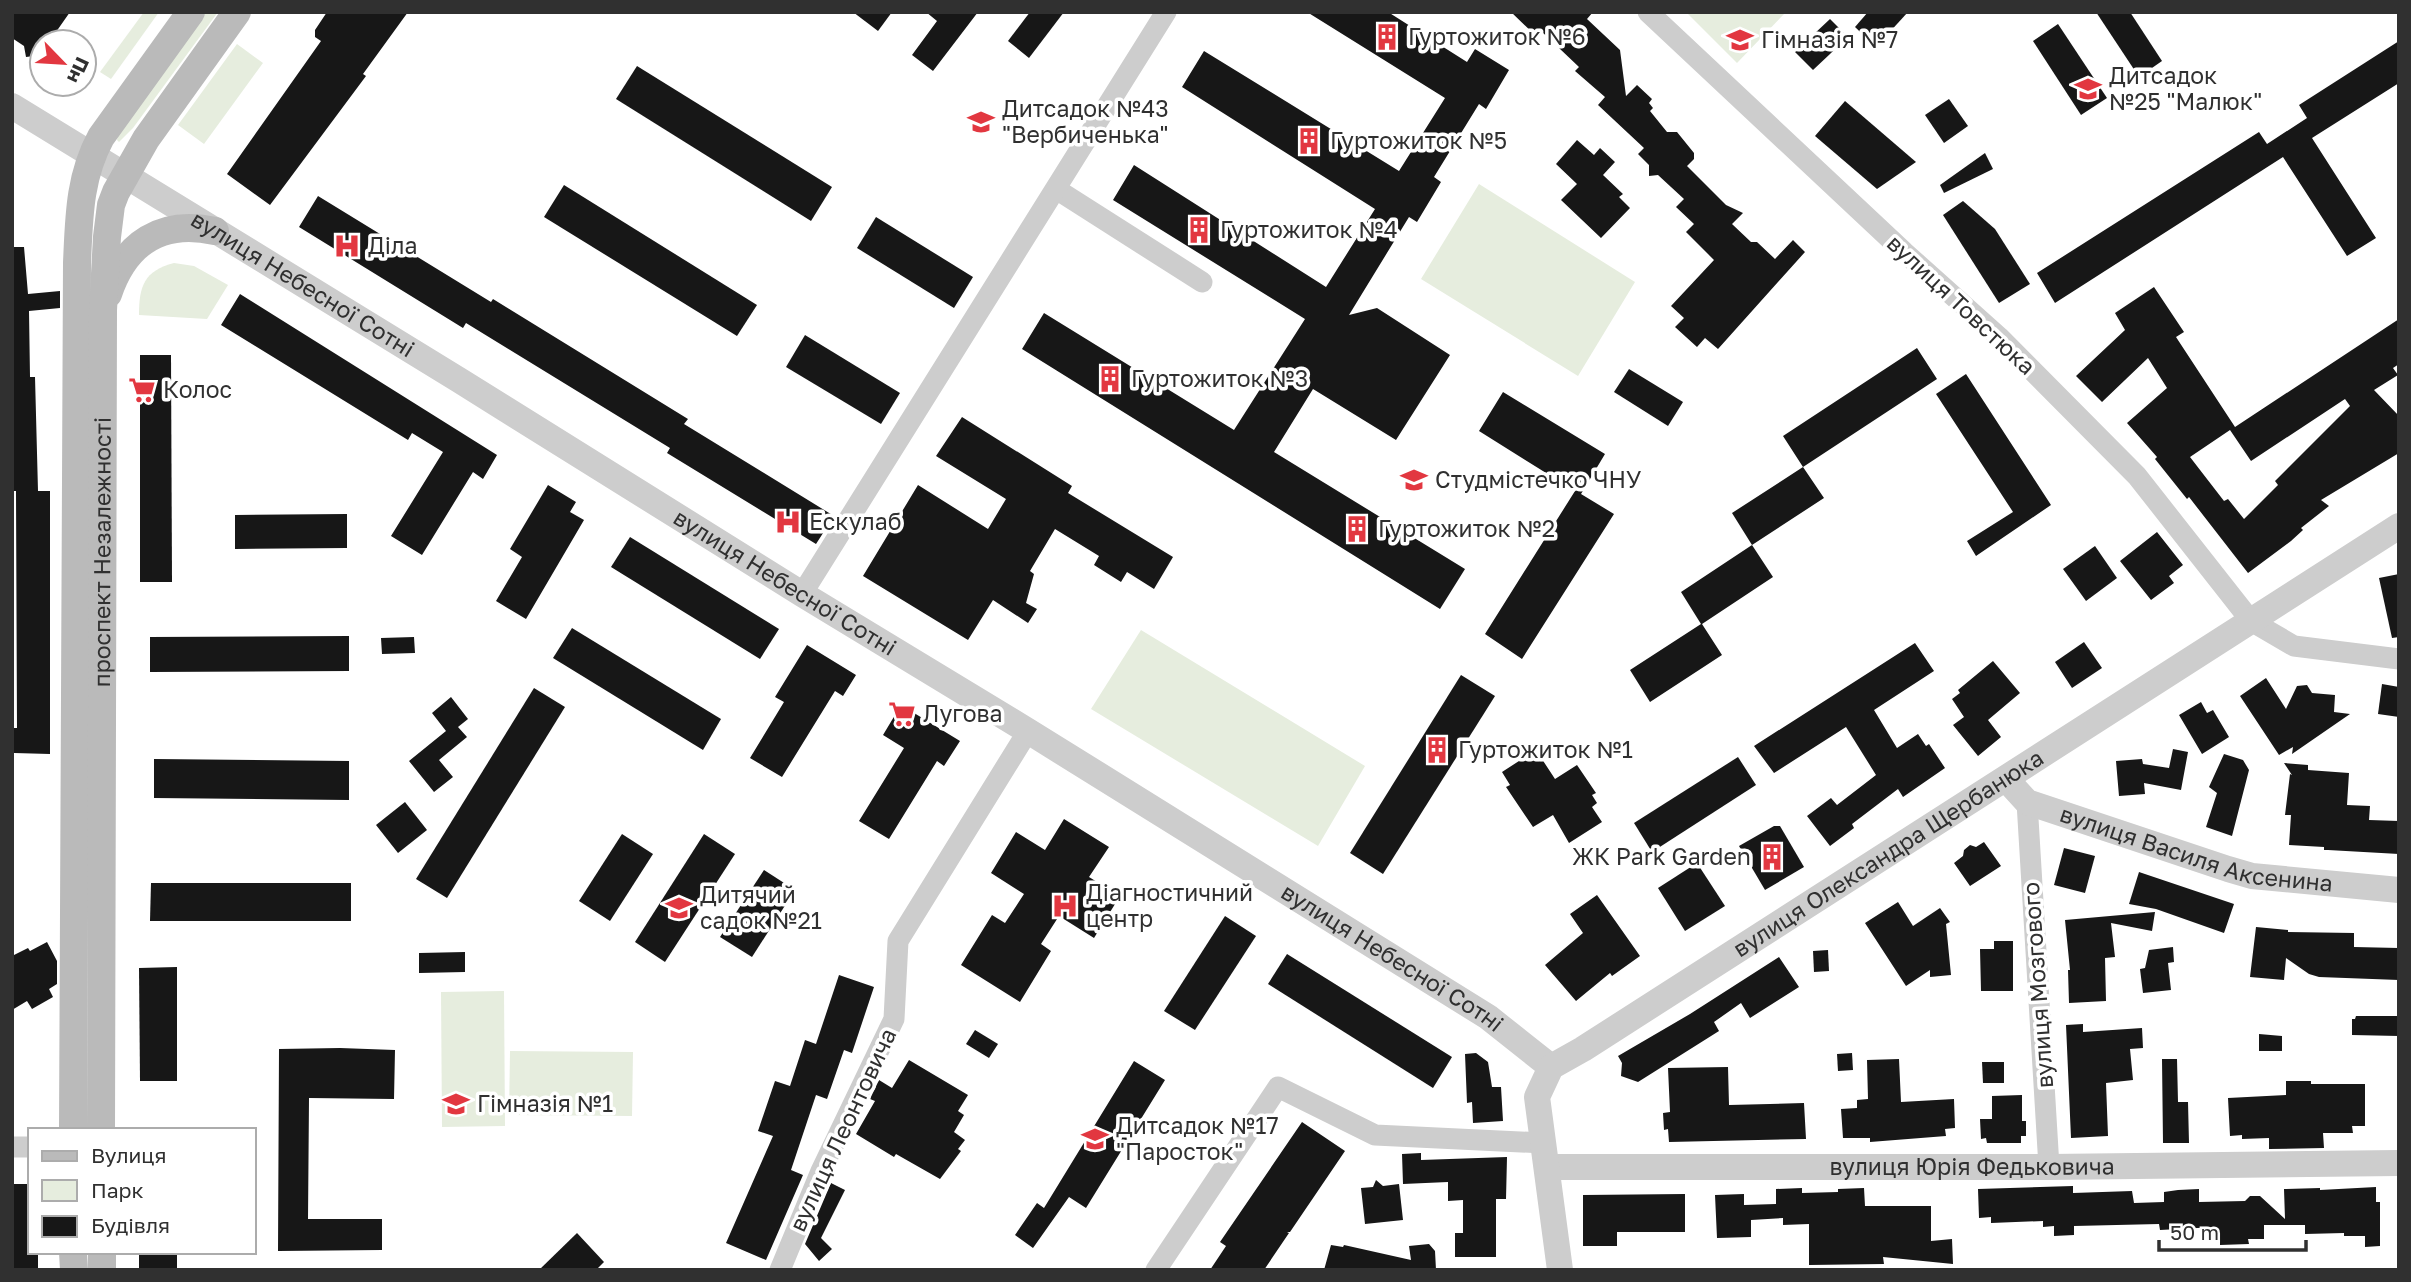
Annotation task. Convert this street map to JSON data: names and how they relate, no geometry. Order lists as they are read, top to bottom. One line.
{"streets":{"main road":["проспект Незалежності"],"street":["вулиця Небесної Сотні","вулиця Товстюка","вулиця Василя Аксенина","вулиця Олександра Щербанюка","вулиця Мозгового","вулиця Леонтовича","вулиця Юрія Федьковича"]},"crossings":[["вулиця Небесної Сотні","проспект Незалежності"],["вулиця Небесної Сотні","вулиця Олександра Щербанюка"],["вулиця Небесної Сотні","вулиця Леонтовича"],["вулиця Товстюка","вулиця Олександра Щербанюка"],["вулиця Василя Аксенина","вулиця Олександра Щербанюка"],["вулиця Василя Аксенина","вулиця Мозгового"],["вулиця Мозгового","вулиця Юрія Федьковича"]],"places":{"building":["Гуртожиток №6","Гуртожиток №5","Гуртожиток №4","Гуртожиток №3","Гуртожиток №2","Гуртожиток №1","ЖК Park Garden"],"school or university":["Гімназія №7","Дитсадок №25 \"Малюк\"","Дитсадок №43 \"Вербиченька\"","Студмістечко ЧНУ","Дитячий садок №21","Гімназія №1","Дитсадок №17 \"Паросток\""],"hospital":["Діла","Ескулаб","Діагностичний центр"],"supermarket":["Колос","Лугова"]},"legend":["Вулиця","Парк","Будівля"],"scale_bar":"50 m","north":"bottom right"}
